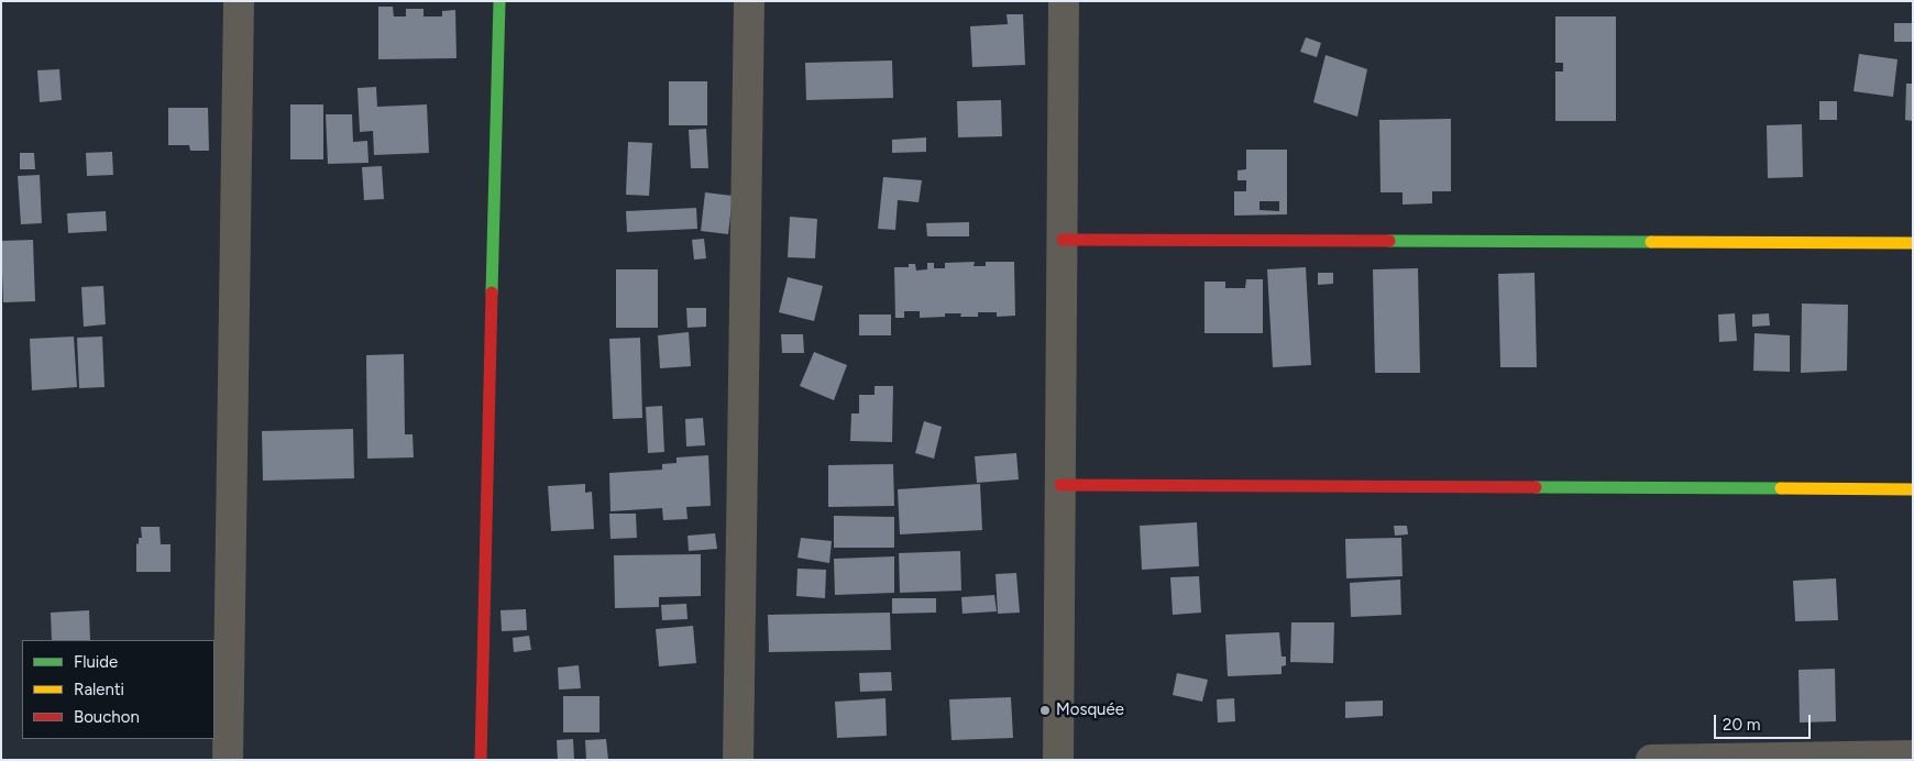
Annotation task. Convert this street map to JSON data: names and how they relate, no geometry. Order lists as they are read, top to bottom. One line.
{"places":["Mosquée"],"legend":["Fluide","Ralenti","Bouchon"],"scale_bar":"20 m"}
